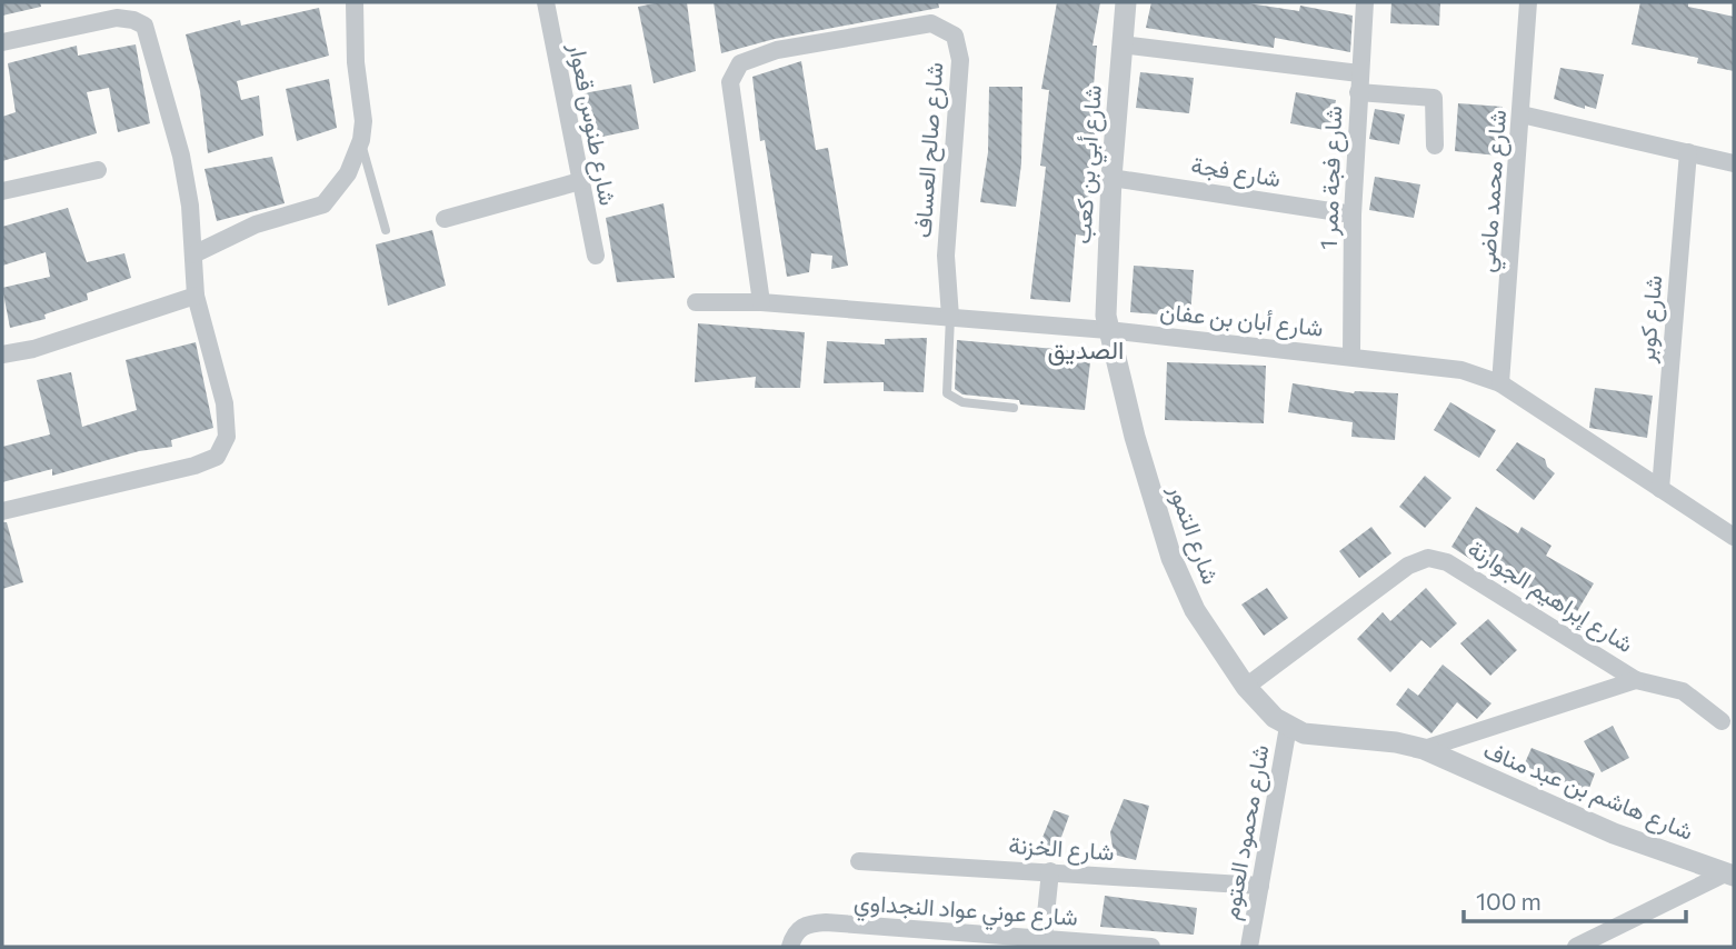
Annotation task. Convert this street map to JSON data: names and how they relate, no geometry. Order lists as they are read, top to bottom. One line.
{"streets":{"street":["شارع طنوس قعوار","شارع صالح العساف","شارع أبي بن كعب","شارع فجة","شارع فجة ممر 1","شارع محمد ماضي","شارع كوبر","شارع أبان بن عفان","شارع التمور","شارع إبراهيم الجوارنة","شارع هاشم بن عبد مناف","شارع محمود العتوم","شارع الخزنة","شارع عوني عواد النجداوي"]},"crossings":[["شارع صالح العساف","شارع أبان بن عفان"],["شارع أبي بن كعب","شارع فجة"],["شارع أبي بن كعب","شارع أبان بن عفان"],["شارع أبي بن كعب","شارع التمور"],["شارع فجة","شارع فجة ممر 1"],["شارع فجة ممر 1","شارع أبان بن عفان"],["شارع محمد ماضي","شارع أبان بن عفان"],["شارع كوبر","شارع أبان بن عفان"],["شارع أبان بن عفان","شارع التمور"],["شارع التمور","شارع إبراهيم الجوارنة"],["شارع التمور","شارع محمود العتوم"],["شارع إبراهيم الجوارنة","شارع هاشم بن عبد مناف"],["شارع إبراهيم الجوارنة","شارع محمود العتوم"],["شارع محمود العتوم","شارع الخزنة"]],"districts":["الصديق"],"scale_bar":"100 m"}
